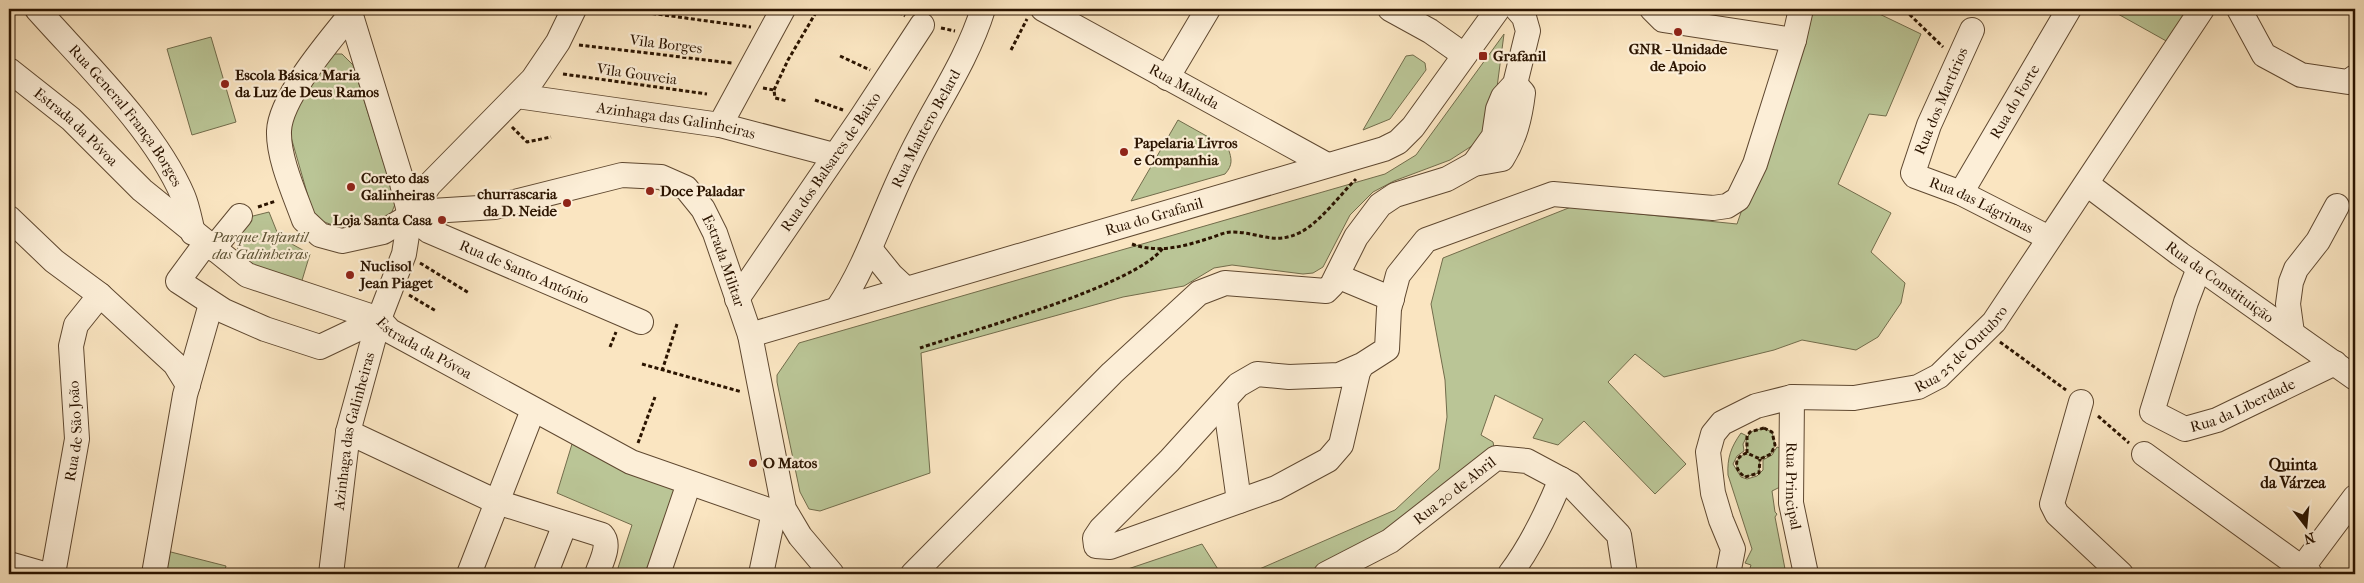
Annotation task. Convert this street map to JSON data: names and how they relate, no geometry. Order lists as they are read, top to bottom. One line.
{"streets":{"street":["Rua Maluda","Rua dos Martírios","Rua do Forte","Rua General França Borges","Azinhaga das Galinheiras","Estrada da Póvoa","Rua Mantero Belard","Rua dos Balsares de Baixo","Rua das Lágrimas","Rua do Grafanil","Estrada Militar","Rua de Santo António","Rua da Constituição","Rua 25 de Outubro","Rua da Liberdade","Rua de São João","Rua Principal","Rua 20 de Abril"],"path":["Vila Borges","Vila Gouveia"]},"crossings":[["Rua Maluda","Rua do Grafanil"],["Rua dos Martírios","Rua das Lágrimas"],["Rua do Forte","Rua das Lágrimas"],["Rua General França Borges","Estrada da Póvoa"],["Azinhaga das Galinheiras","Estrada da Póvoa"],["Azinhaga das Galinheiras","Rua dos Balsares de Baixo"],["Azinhaga das Galinheiras","Estrada Militar"],["Azinhaga das Galinheiras","Rua de Santo António"],["Estrada da Póvoa","Estrada Militar"],["Rua Mantero Belard","Rua do Grafanil"],["Rua dos Balsares de Baixo","Estrada Militar"],["Rua das Lágrimas","Rua 25 de Outubro"],["Rua do Grafanil","Estrada Militar"],["Estrada Militar","Rua de Santo António"],["Rua da Constituição","Rua 25 de Outubro"],["Rua da Constituição","Rua da Liberdade"],["Rua 25 de Outubro","Rua Principal"]],"districts":["Quinta da Várzea"],"parks":["Parque Infantil das Galinheiras"],"places":{"other":["GNR - Unidade de Apoio","Escola Básica Maria da Luz de Deus Ramos","Papelaria Livros e Companhia","Coreto das Galinheiras","Doce Paladar","churrascaria da D. Neide","Loja Santa Casa","Nuclisol Jean Piaget","O Matos"],"transit":["Grafanil"]},"north":"bottom"}
